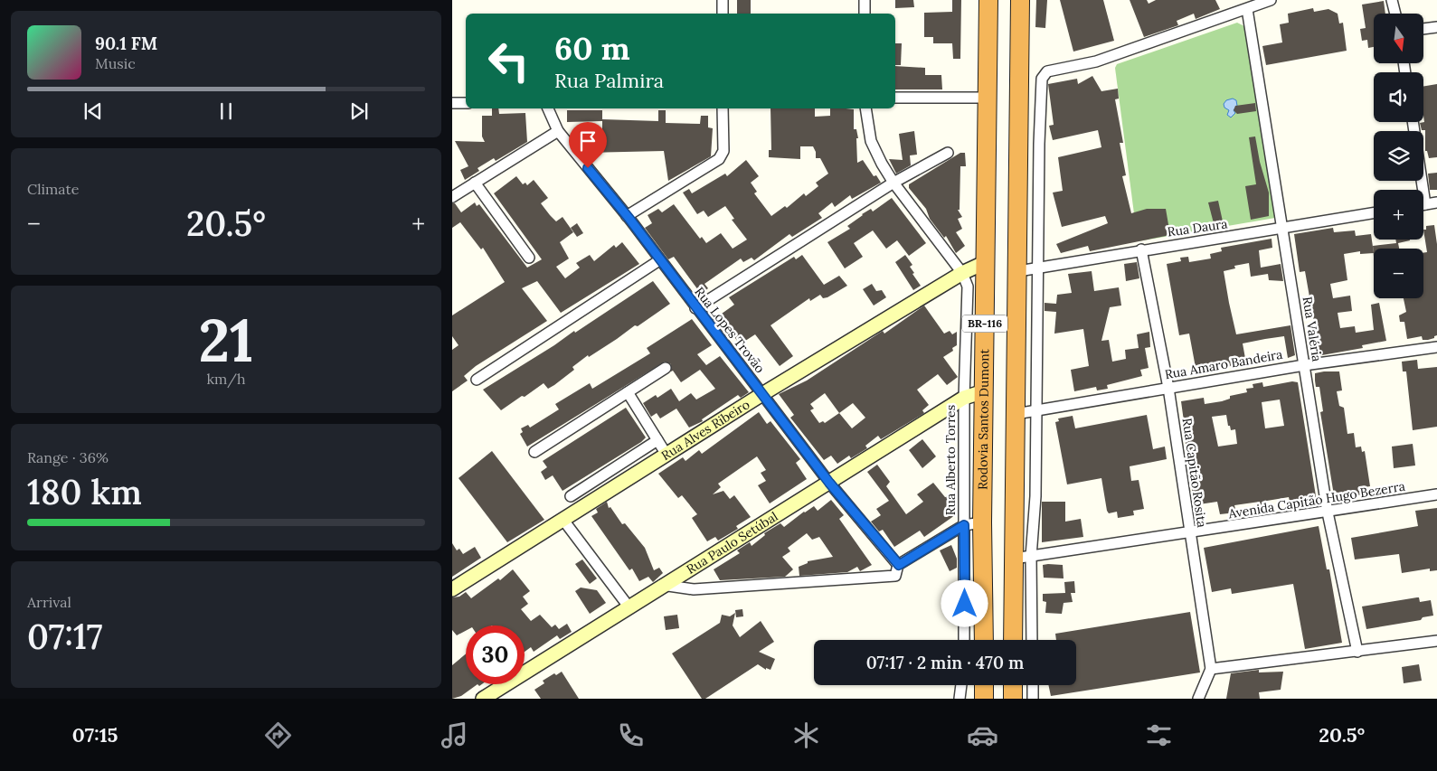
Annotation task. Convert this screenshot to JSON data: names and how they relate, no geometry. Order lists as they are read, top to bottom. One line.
{"streets":{"highway":["BR-116","Rodovia Santos Dumont"],"street":["Rua Daura","Rua Valéria","Rua Lopes Trovão","Rua Amaro Bandeira","Rua Alves Ribeiro","Rua Alberto Torres","Rua Capitão Rosita","Avenida Capitão Hugo Bezerra","Rua Paulo Setúbal"]},"crossings":[["Rua Daura","BR-116"],["Rua Daura","Rua Valéria"],["Rua Daura","Rua Capitão Rosita"],["BR-116","Rua Amaro Bandeira"],["BR-116","Avenida Capitão Hugo Bezerra"],["Rua Valéria","Rua Amaro Bandeira"],["Rua Valéria","Avenida Capitão Hugo Bezerra"],["Rua Lopes Trovão","Rua Alves Ribeiro"],["Rua Lopes Trovão","Rua Paulo Setúbal"],["Rua Amaro Bandeira","Rua Capitão Rosita"],["Rodovia Santos Dumont","Rua Alves Ribeiro"],["Rodovia Santos Dumont","Rua Paulo Setúbal"],["Rua Alves Ribeiro","Rua Alberto Torres"],["Rua Alberto Torres","Rua Paulo Setúbal"],["Rua Capitão Rosita","Avenida Capitão Hugo Bezerra"]],"north":"bottom","page":{"map_buttons":["+","−"],"turn":["60 m","Rua Palmira"],"song":["90.1 FM","Music"],"tile":["Climate",["21","km/h"],["Range · 36%","180 km"],["Arrival","07:17"]],"heat":["−","20.5°","+"],"limit":"30","trip":"07:17 · 2 min · 470 m","tabs":["07:15","20.5°"]}}
